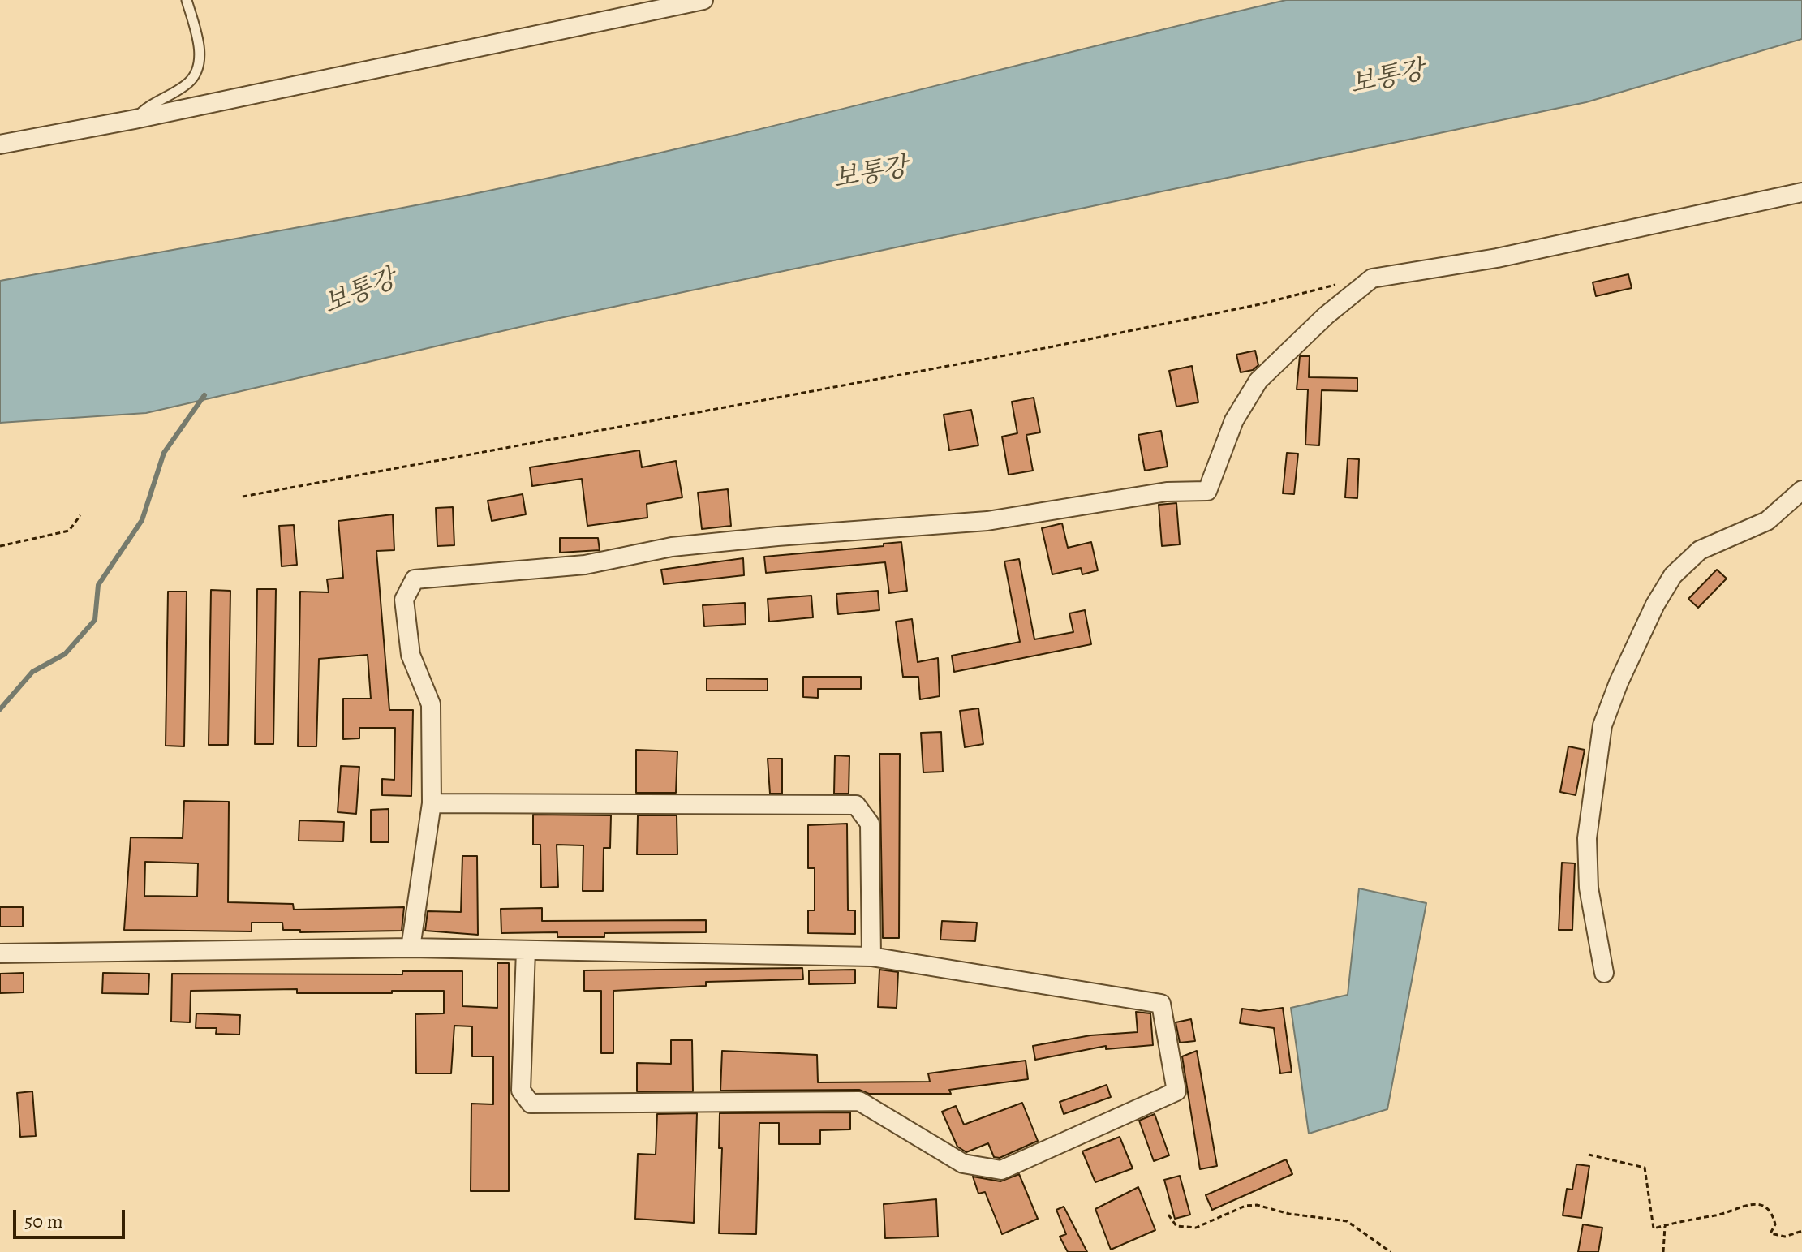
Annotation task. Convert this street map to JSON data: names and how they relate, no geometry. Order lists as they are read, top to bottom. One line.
{"water":["보통강"],"scale_bar":"50 m"}
